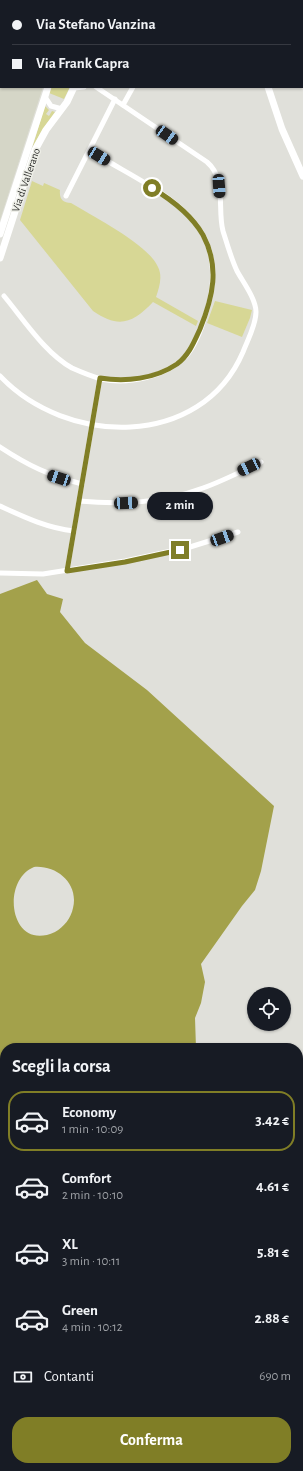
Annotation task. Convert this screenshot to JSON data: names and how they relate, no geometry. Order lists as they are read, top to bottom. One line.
{"streets":{"street":["Via di Vallerano"]},"page":{"banner":["Via Stefano Vanzina","Via Frank Capra"],"bubble":"2 min","heading":"Scegli la corsa","list":[{"name":"Economy","note":"1 min · 10:09","value":"3.42 €"},{"name":"Comfort","note":"2 min · 10:10","value":"4.61 €"},{"name":"XL","note":"3 min · 10:11","value":"5.81 €"},{"name":"Green","note":"4 min · 10:12","value":"2.88 €"}],"pay":["Contanti","690 m"],"buttons":"Conferma"}}
